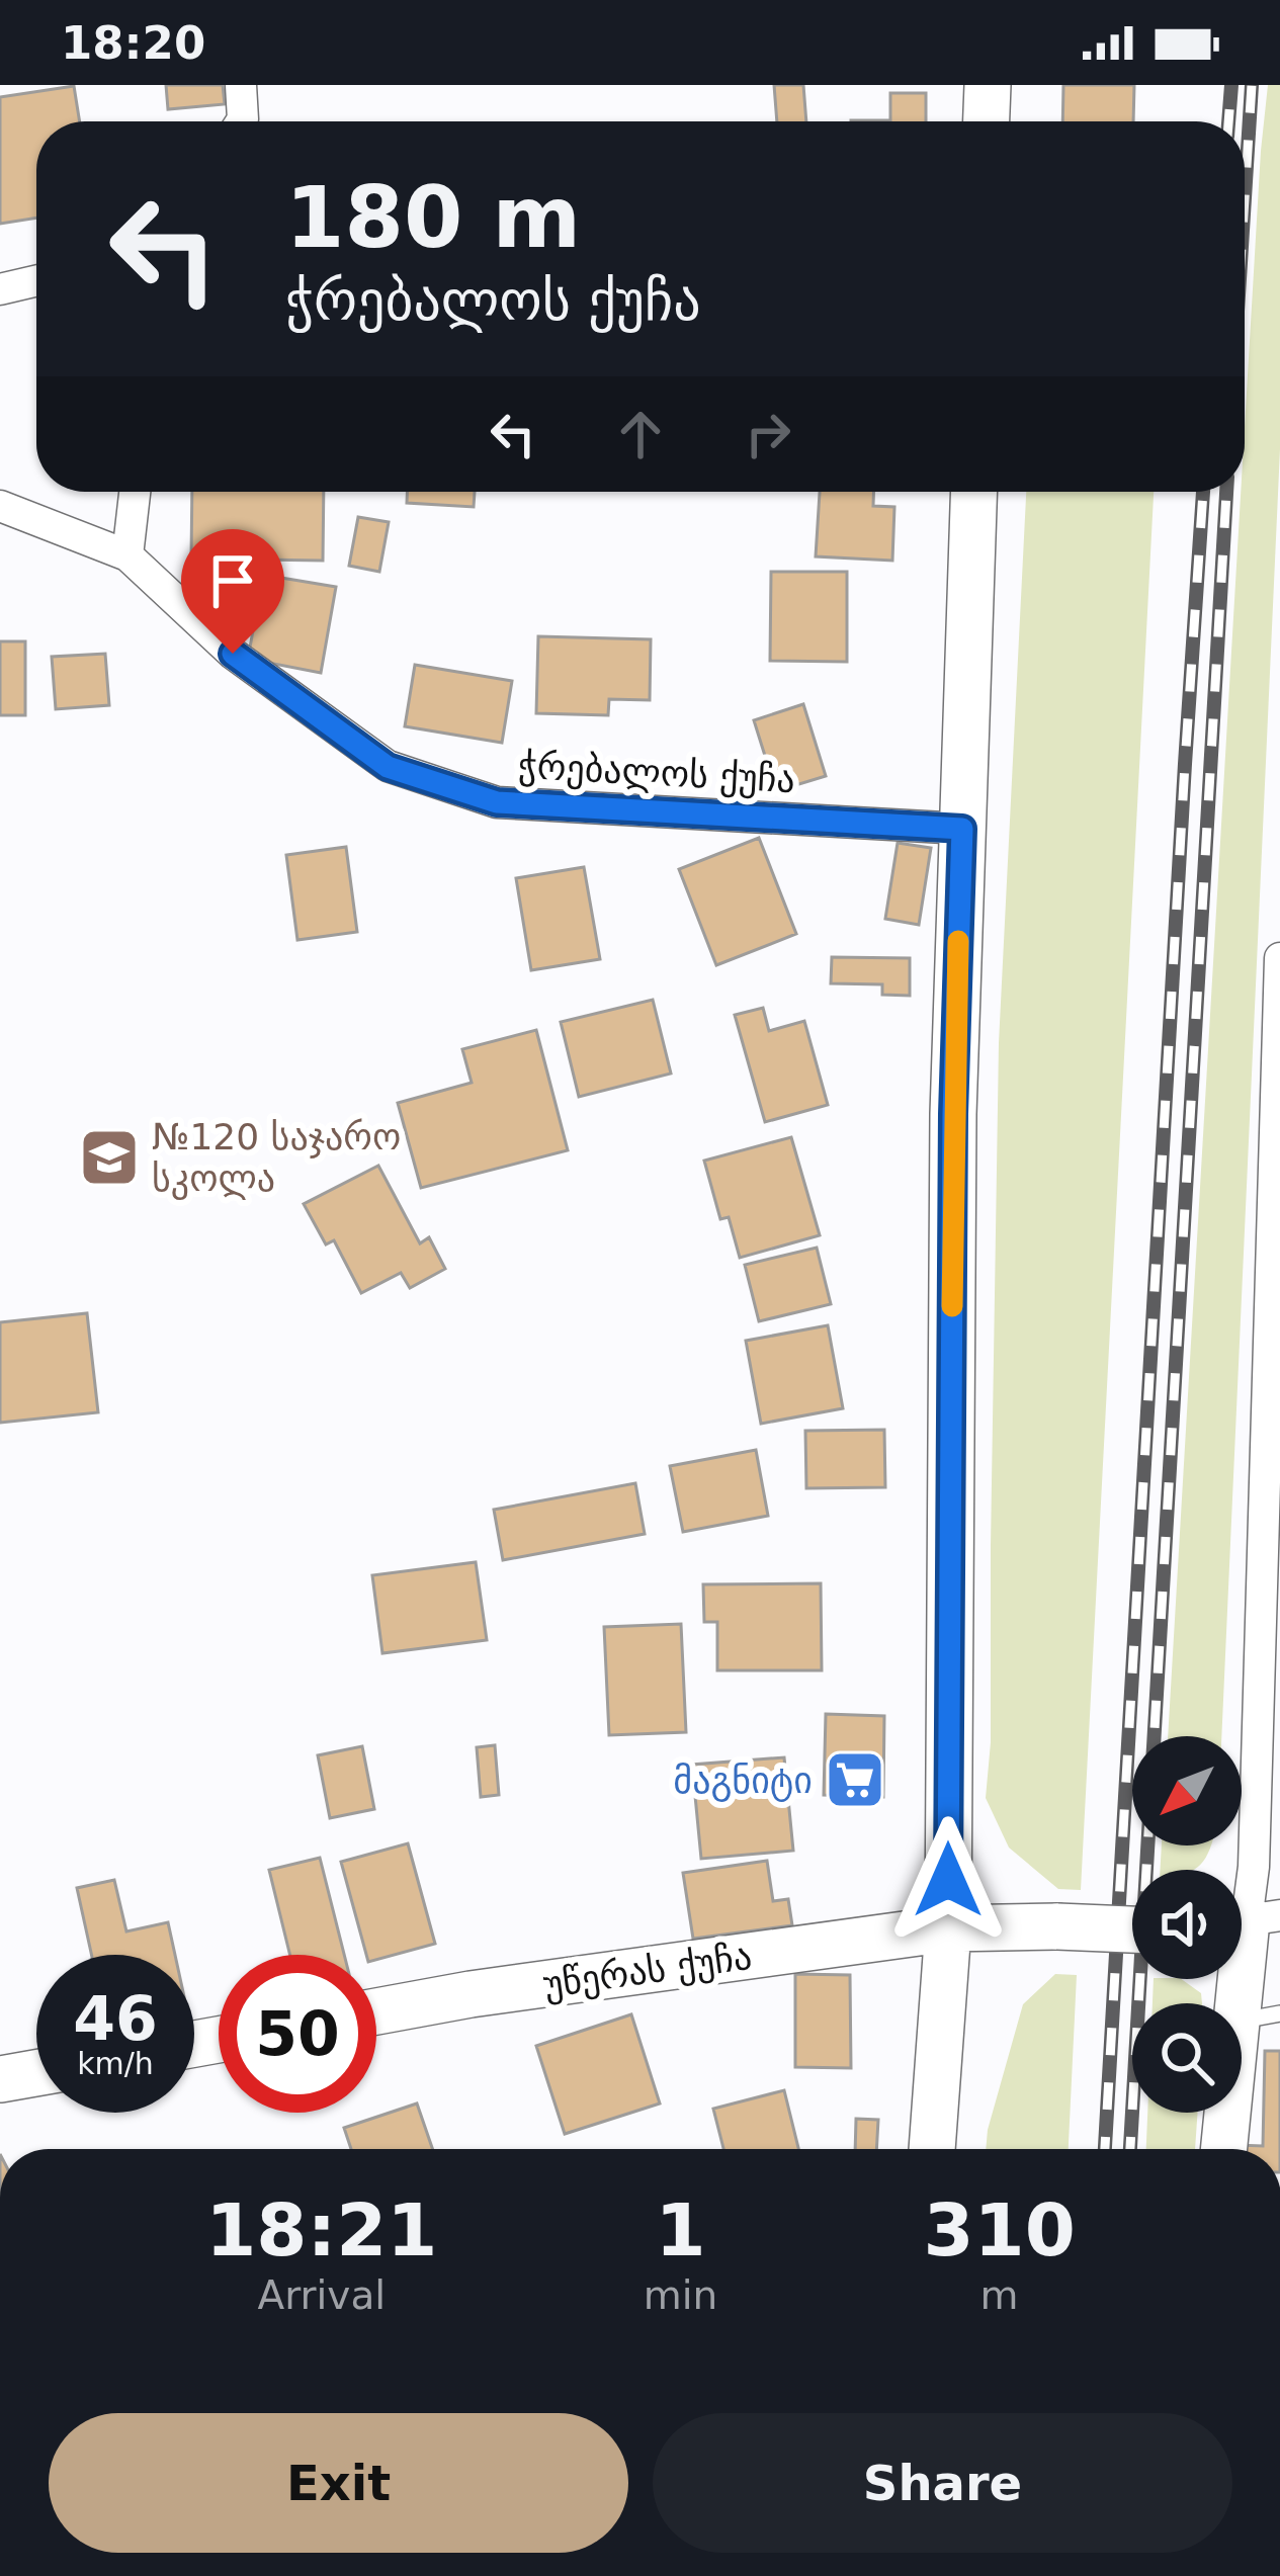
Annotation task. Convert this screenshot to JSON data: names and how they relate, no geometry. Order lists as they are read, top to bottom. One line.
{"streets":{"main road":["უწერას ქუჩა"],"street":["ჭრებალოს ქუჩა"]},"places":{"school or university":["№120 საჯარო სკოლა"],"supermarket":["მაგნიტი"]},"north":"bottom left","page":{"status":"18:20","turn":["180 m","ჭრებალოს ქუჩა"],"speed":"46 km/h","limit":"50","eta":["18:21","Arrival","1","min","310","m"],"buttons":["Exit","Share"]}}
